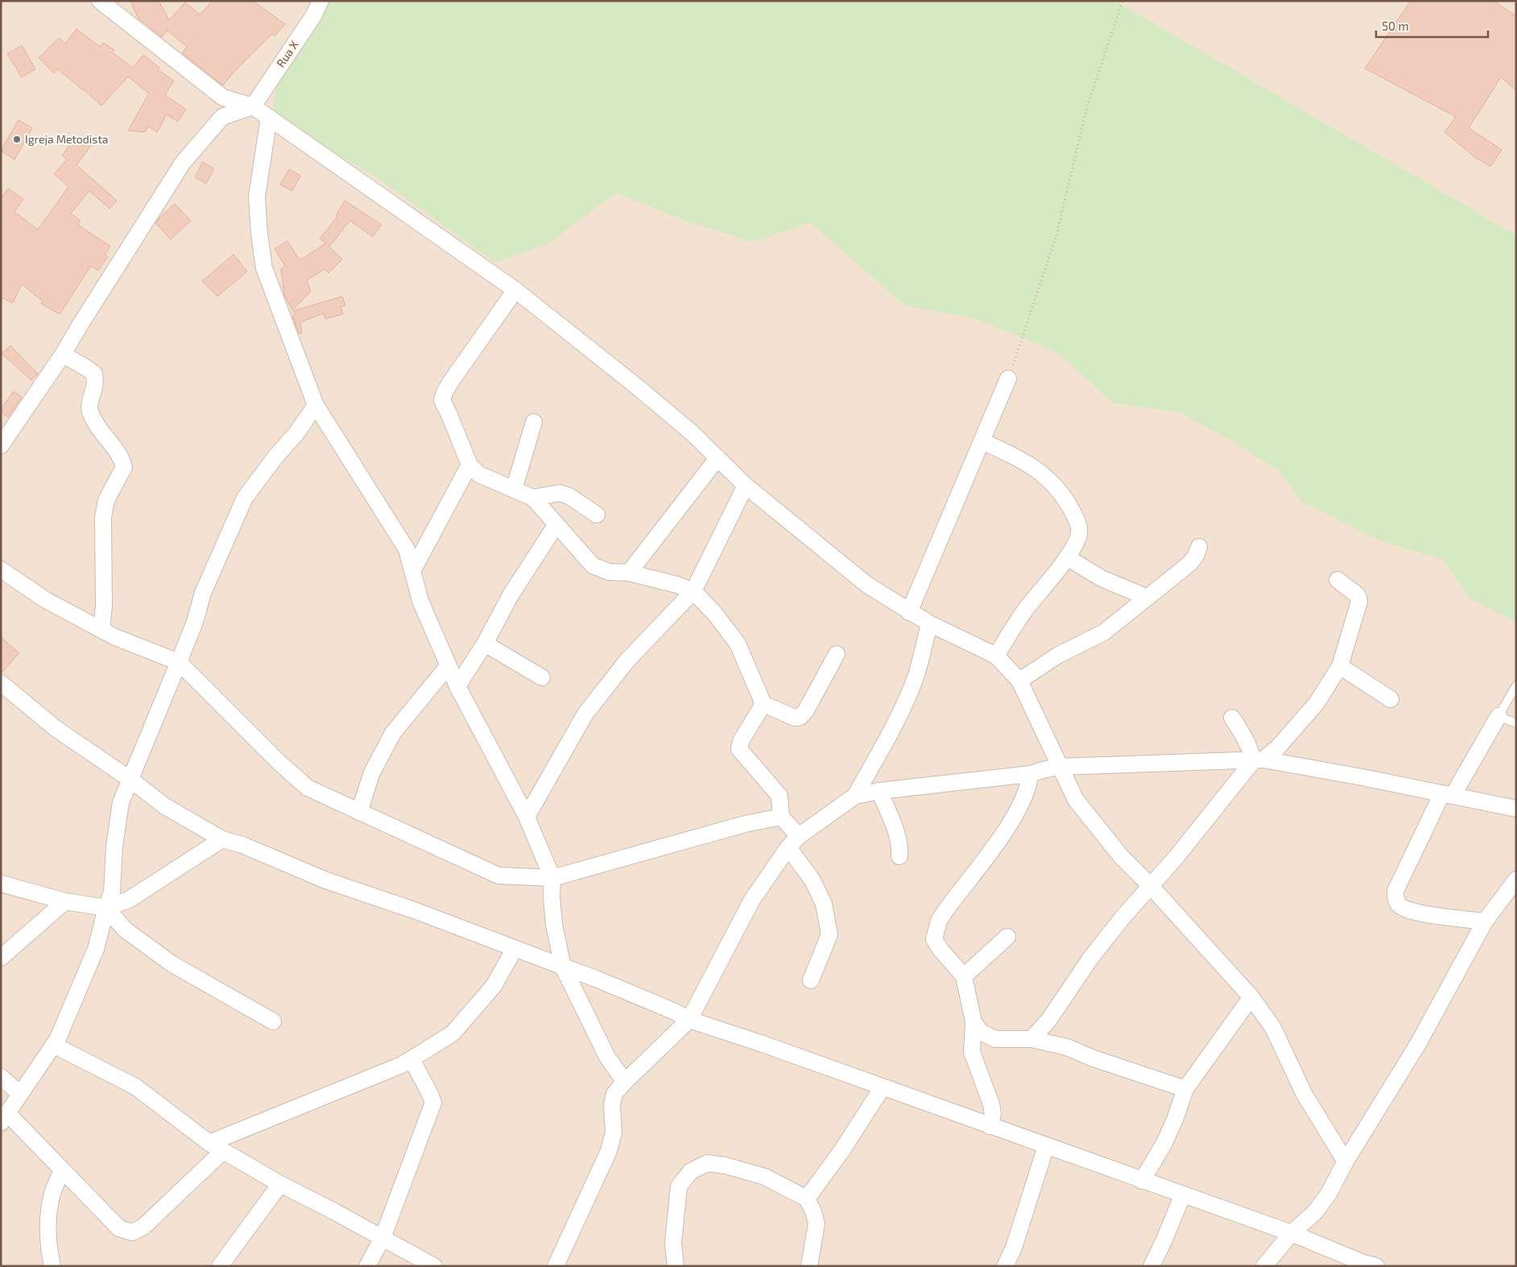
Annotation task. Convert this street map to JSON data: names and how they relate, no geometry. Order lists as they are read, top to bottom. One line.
{"streets":{"street":["Rua X"]},"places":["Igreja Metodista"],"scale_bar":"50 m"}
